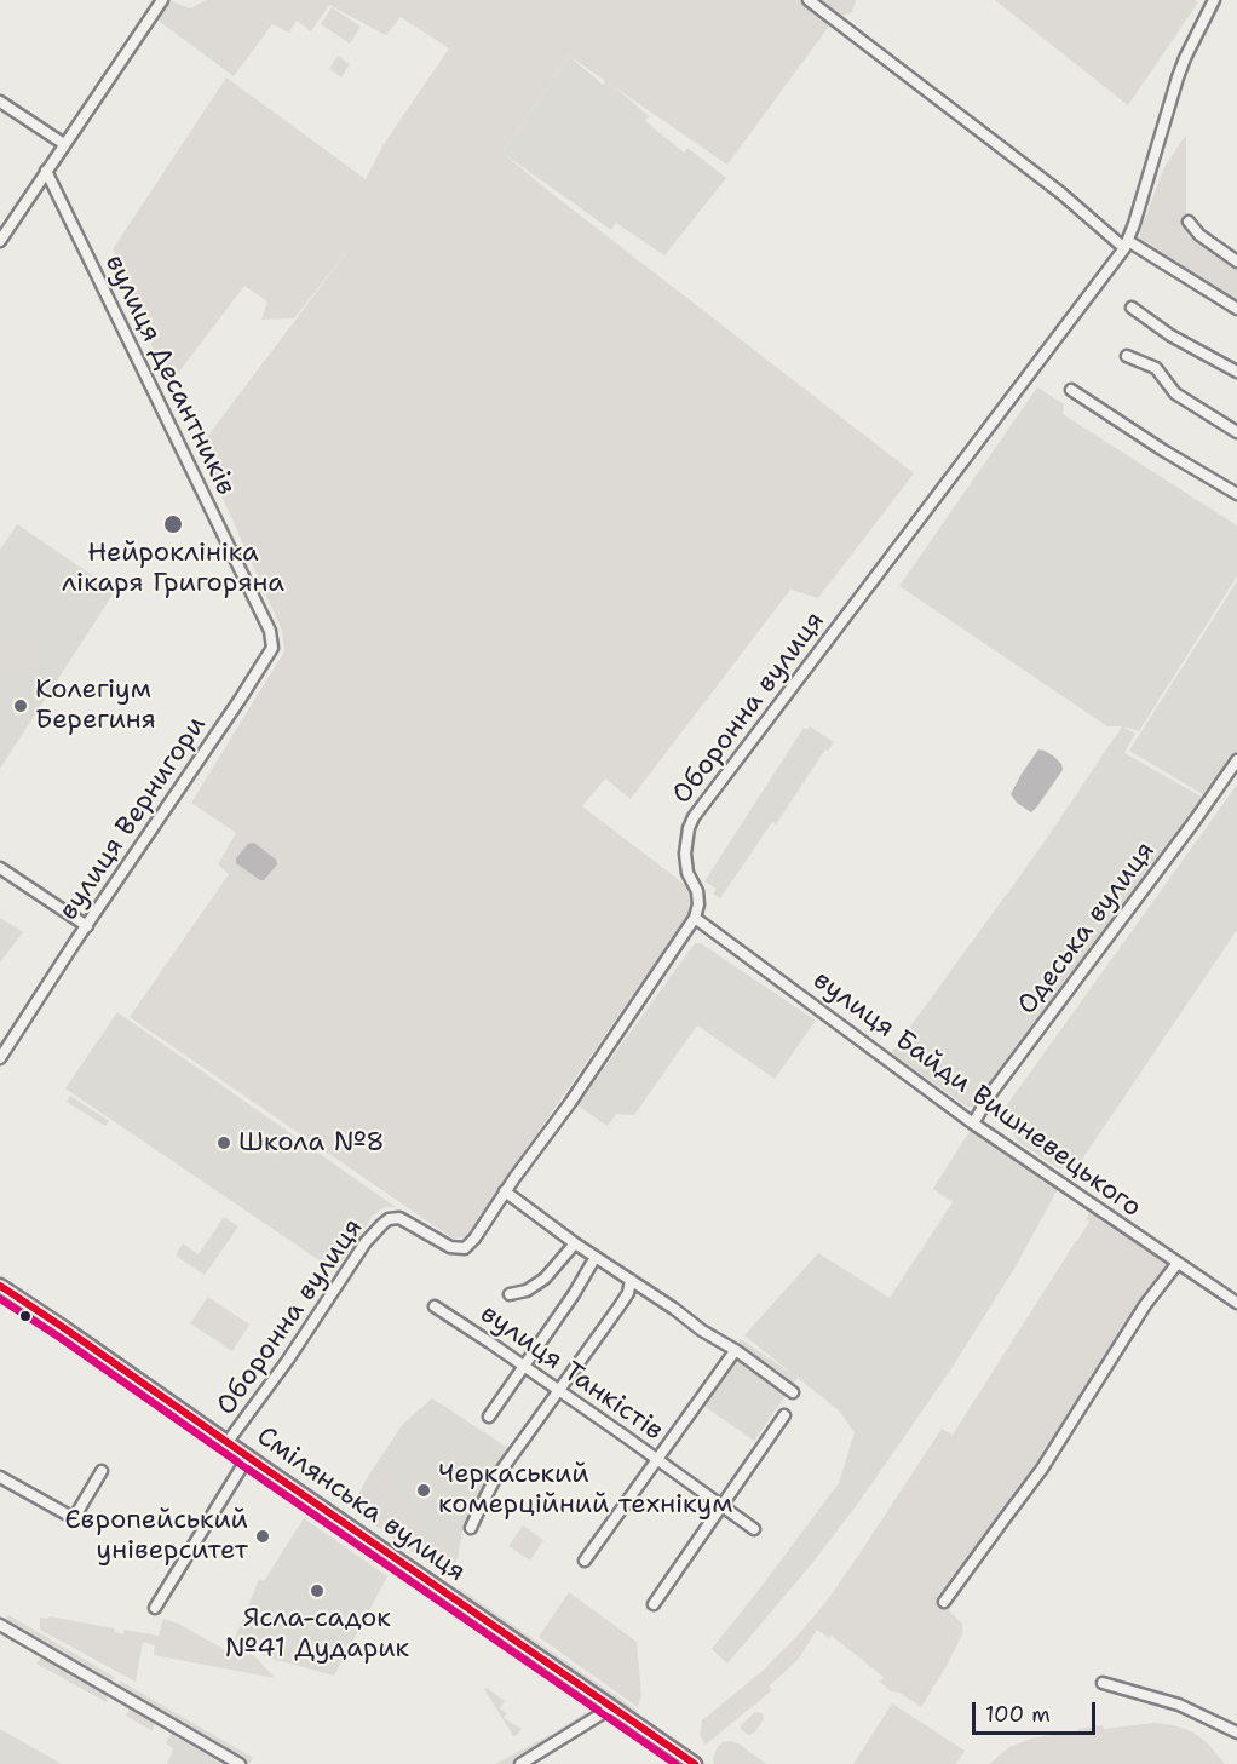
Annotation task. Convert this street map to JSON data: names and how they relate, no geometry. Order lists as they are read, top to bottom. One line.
{"streets":{"main road":["Смілянська вулиця"],"street":["вулиця Десантників","Оборонна вулиця","вулиця Вернигори","Одеська вулиця","вулиця Байди Вишневецького","вулиця Танкістів"]},"crossings":[["вулиця Десантників","вулиця Вернигори"],["Оборонна вулиця","вулиця Байди Вишневецького"],["Оборонна вулиця","Смілянська вулиця"],["Одеська вулиця","вулиця Байди Вишневецького"]],"places":["Нейроклініка лікаря Григоряна","Колегіум Берегиня","Школа №8","Черкаський комерційний технікум","Європейський університет","Ясла-садок №41 Дударик"],"scale_bar":"100 m"}
